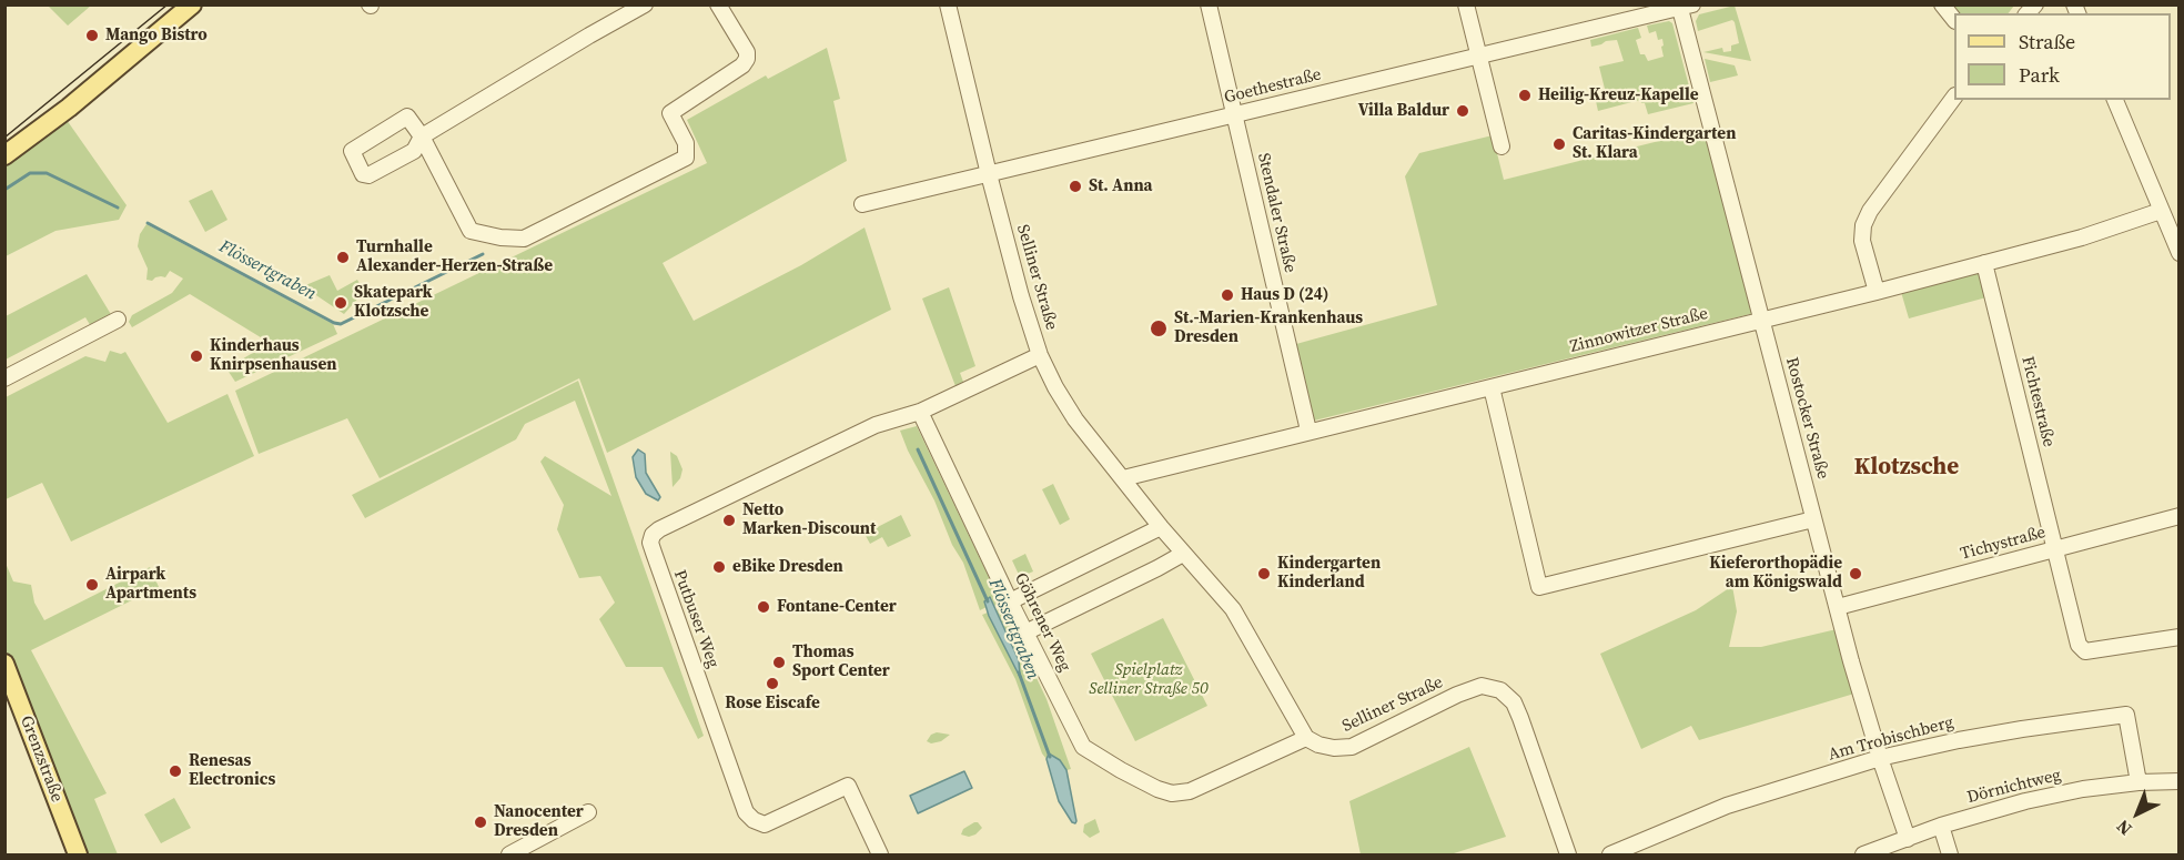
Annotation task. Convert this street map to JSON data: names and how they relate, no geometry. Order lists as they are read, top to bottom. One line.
{"streets":{"main road":["Grenzstraße"],"street":["Goethestraße","Stendaler Straße","Selliner Straße","Zinnowitzer Straße","Fichtestraße","Rostocker Straße","Tichystraße","Putbuser Weg","Göhrener Weg","Am Trobischberg","Dörnichtweg"]},"crossings":[["Goethestraße","Stendaler Straße"],["Goethestraße","Selliner Straße"],["Goethestraße","Rostocker Straße"],["Stendaler Straße","Zinnowitzer Straße"],["Selliner Straße","Zinnowitzer Straße"],["Selliner Straße","Göhrener Weg"],["Zinnowitzer Straße","Fichtestraße"],["Zinnowitzer Straße","Rostocker Straße"],["Fichtestraße","Tichystraße"],["Rostocker Straße","Tichystraße"],["Rostocker Straße","Am Trobischberg"],["Rostocker Straße","Dörnichtweg"],["Putbuser Weg","Göhrener Weg"],["Am Trobischberg","Dörnichtweg"]],"districts":["Klotzsche"],"water":["Flössertgraben"],"parks":["Spielplatz Selliner Straße 50"],"places":["Mango Bistro","Heilig-Kreuz-Kapelle","Villa Baldur","Caritas-Kindergarten St. Klara","St. Anna","Turnhalle Alexander-Herzen-Straße","Haus D (24)","Skatepark Klotzsche","St.-Marien-Krankenhaus Dresden","Kinderhaus Knirpsenhausen","Netto Marken-Discount","eBike Dresden","Kindergarten Kinderland","Kieferorthopädie am Königswald","Airpark Apartments","Fontane-Center","Thomas Sport Center","Rose Eiscafe","Renesas Electronics","Nanocenter Dresden"],"legend":["Straße","Park"],"north":"bottom left"}
